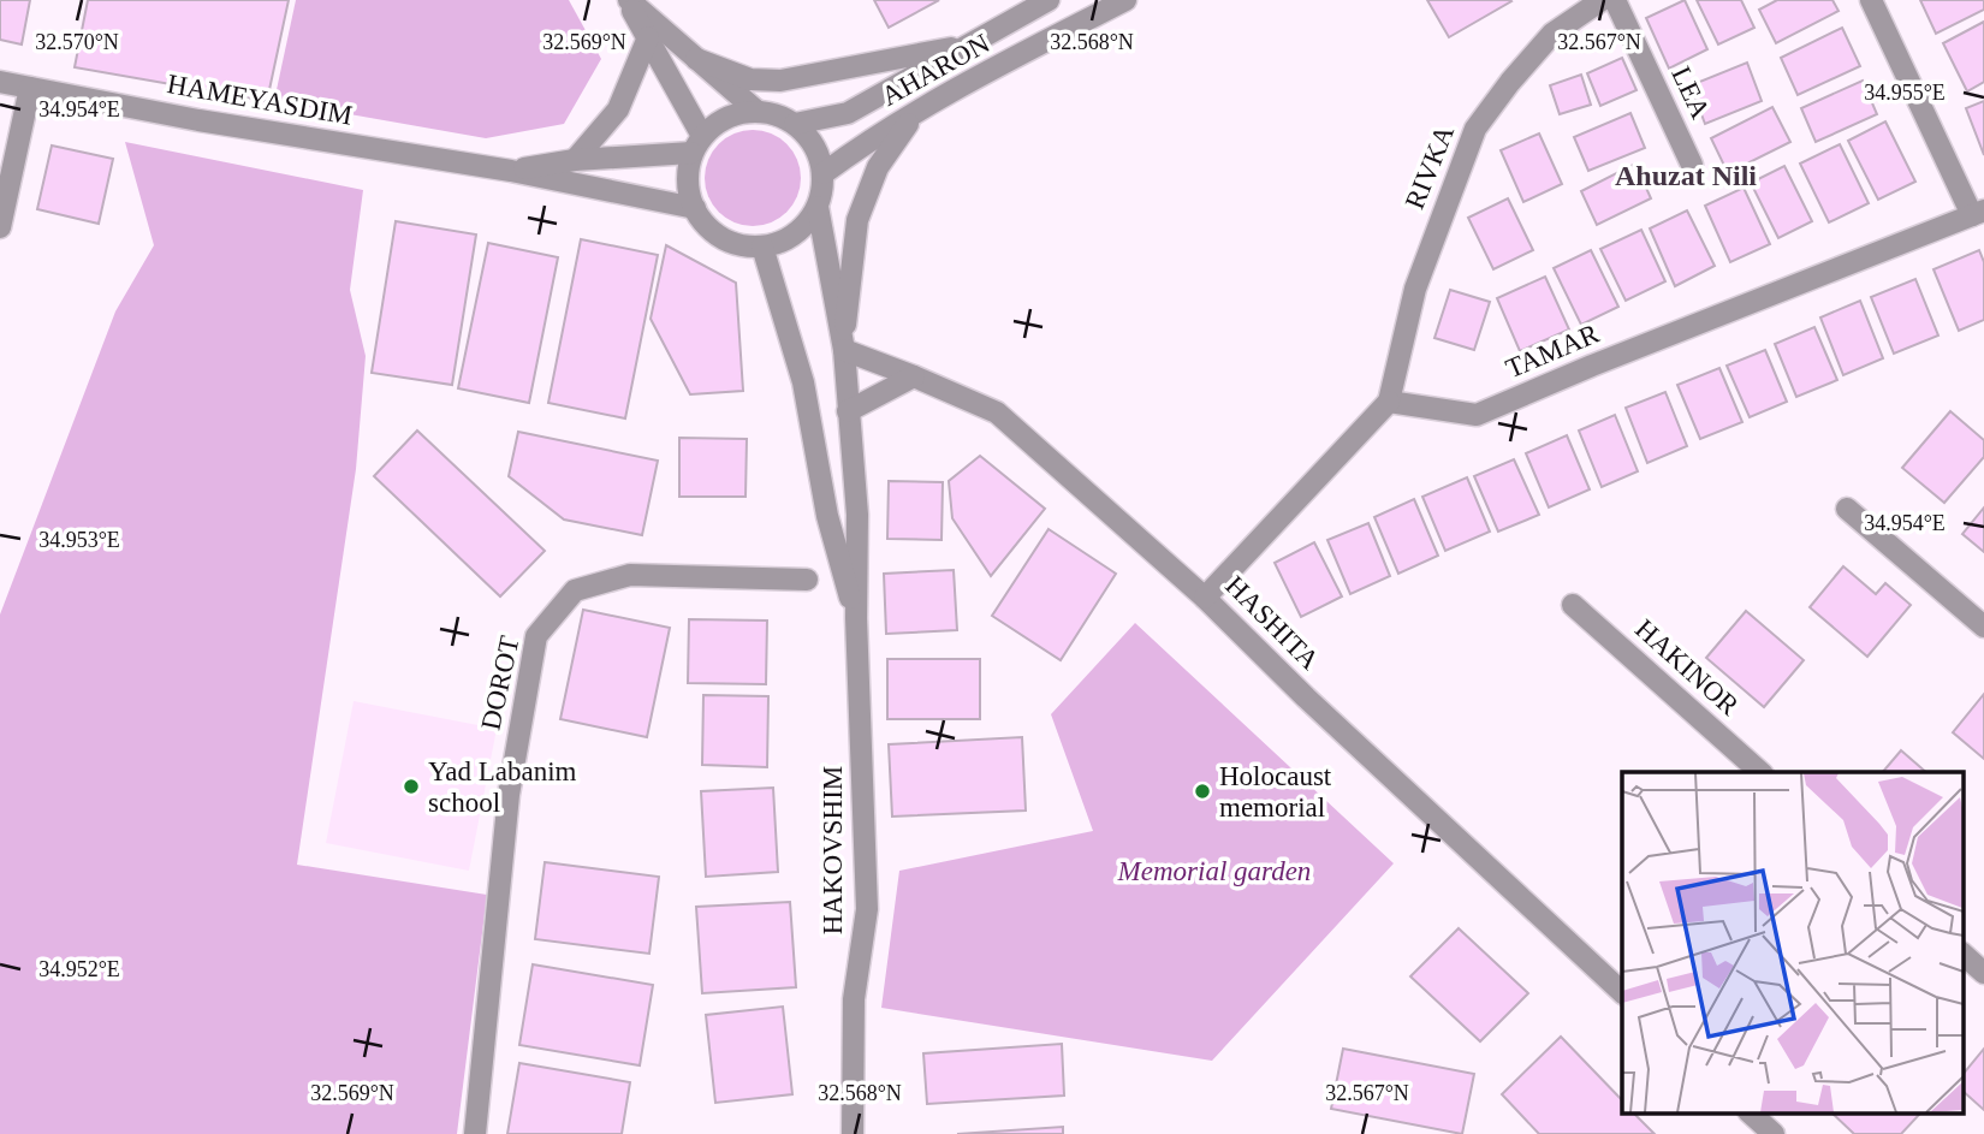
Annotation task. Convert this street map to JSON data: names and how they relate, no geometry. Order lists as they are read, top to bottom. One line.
{"streets":{"street":["AHARON","LEA","HAMEYASDIM","RIVKA","TAMAR","HASHITA","HAKINOR","DOROT","HAKOVSHIM"]},"crossings":[["AHARON","HAMEYASDIM"],["AHARON","HAKOVSHIM"],["HAMEYASDIM","HAKOVSHIM"],["RIVKA","TAMAR"],["HASHITA","HAKOVSHIM"]],"districts":["Ahuzat Nili"],"parks":["Memorial garden"],"places":["Yad Labanim school","Holocaust memorial"],"coordinates":["32.570°N","32.569°N","32.568°N","32.567°N","34.955°E","34.954°E","34.953°E","34.952°E"]}
